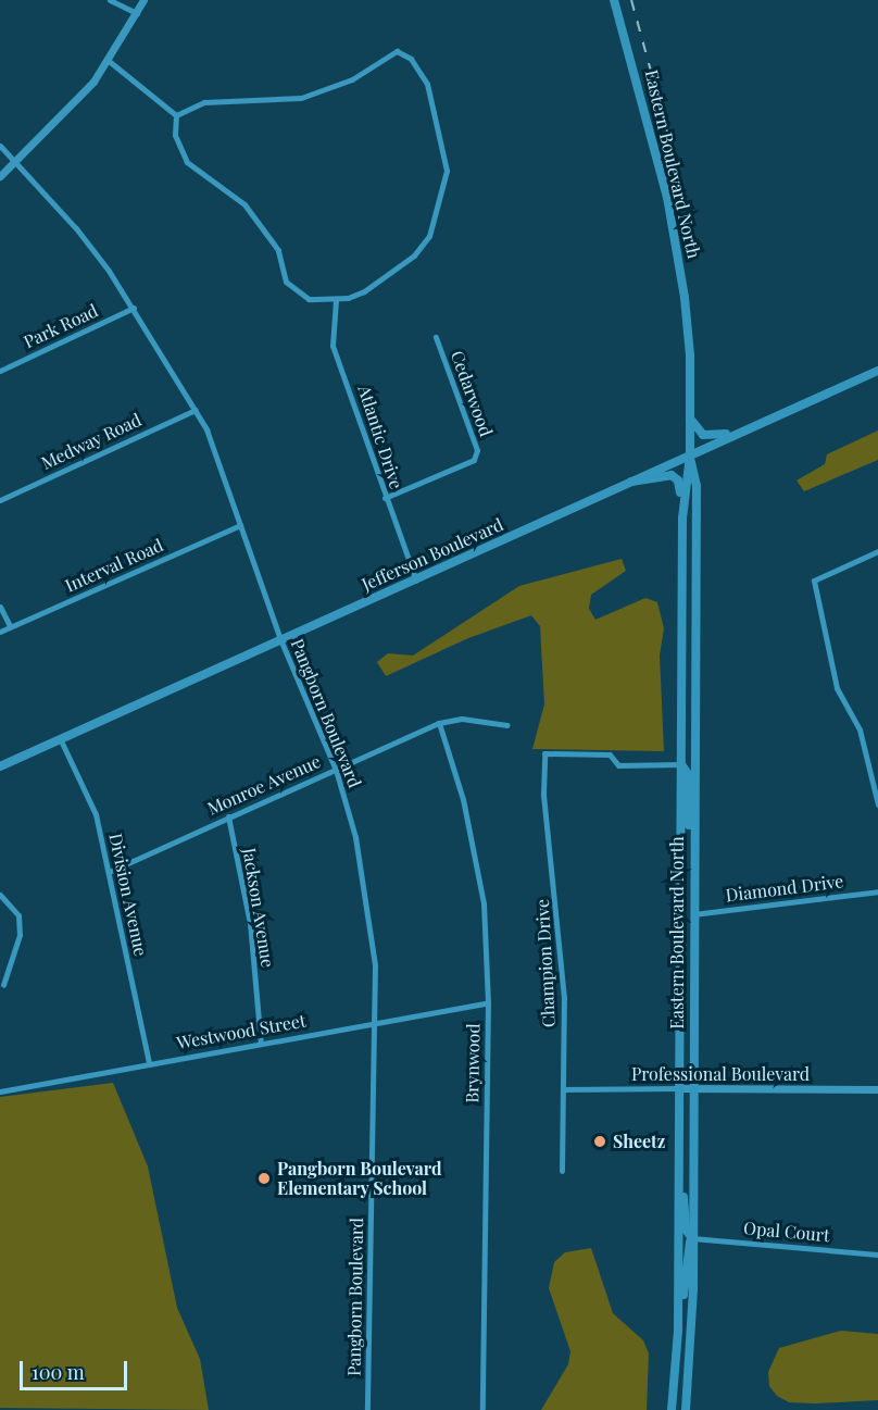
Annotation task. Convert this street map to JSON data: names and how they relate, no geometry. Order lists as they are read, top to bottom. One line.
{"streets":{"main road":["Eastern Boulevard North","Jefferson Boulevard"],"street":["Park Road","Cedarwood","Atlantic Drive","Medway Road","Interval Road","Pangborn Boulevard","Monroe Avenue","Diamond Drive","Division Avenue","Jackson Avenue","Champion Drive","Westwood Street","Brynwood","Professional Boulevard","Opal Court"]},"crossings":[["Eastern Boulevard North","Jefferson Boulevard"],["Eastern Boulevard North","Diamond Drive"],["Eastern Boulevard North","Champion Drive"],["Eastern Boulevard North","Professional Boulevard"],["Eastern Boulevard North","Opal Court"],["Park Road","Pangborn Boulevard"],["Cedarwood","Atlantic Drive"],["Atlantic Drive","Jefferson Boulevard"],["Medway Road","Pangborn Boulevard"],["Jefferson Boulevard","Pangborn Boulevard"],["Jefferson Boulevard","Division Avenue"],["Interval Road","Pangborn Boulevard"],["Pangborn Boulevard","Monroe Avenue"],["Pangborn Boulevard","Westwood Street"],["Monroe Avenue","Division Avenue"],["Monroe Avenue","Jackson Avenue"],["Monroe Avenue","Brynwood"],["Division Avenue","Westwood Street"],["Jackson Avenue","Westwood Street"],["Champion Drive","Professional Boulevard"],["Westwood Street","Brynwood"]],"places":["Sheetz","Pangborn Boulevard Elementary School"],"scale_bar":"100 m"}
